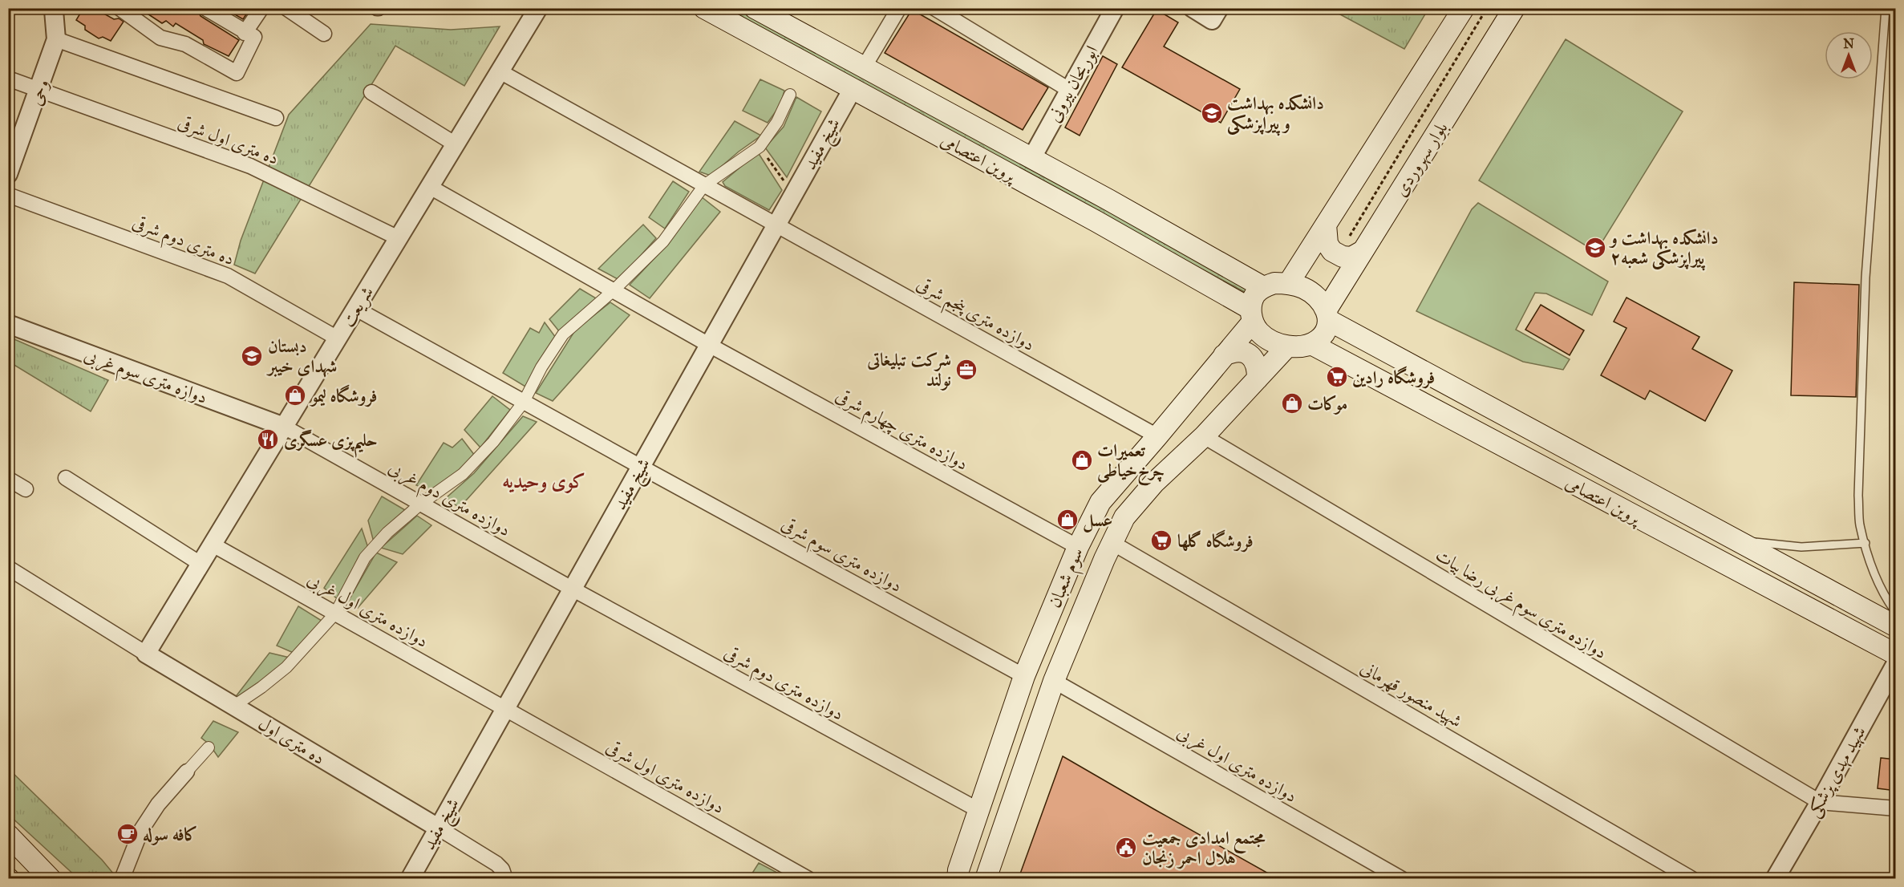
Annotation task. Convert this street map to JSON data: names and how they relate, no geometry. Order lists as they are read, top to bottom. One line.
{"streets":{"main road":["پروین اعتصامی","بلوار سهروردی","سوم شعبان"],"street":["ابوریحان بیرونی","وحی","ده متری اول شرقی","شیخ مفید","ده متری دوم شرقی","شریعت","دوازده متری پنجم شرقی","دوازه متری سوم غربی","دوازده متری چهارم شرقی","دوازده متری دوم غربی","دوازده متری سوم شرقی","دوازده متری سوم غربی رضا بیات","دوازده متری اول غربی","دوازده متری دوم شرقی","شهید منصور قهرمانی","ده متری اول","شهید مهدی پزشکی","دوازده متری اول شرقی"]},"crossings":[["ابوریحان بیرونی","پروین اعتصامی"],["وحی","ده متری اول شرقی"],["ده متری اول شرقی","شریعت"],["شیخ مفید","پروین اعتصامی"],["شیخ مفید","دوازده متری پنجم شرقی"],["شیخ مفید","دوازده متری چهارم شرقی"],["شیخ مفید","دوازده متری دوم غربی"],["شیخ مفید","دوازده متری سوم شرقی"],["شیخ مفید","دوازده متری اول غربی"],["شیخ مفید","دوازده متری دوم شرقی"],["شیخ مفید","ده متری اول"],["شیخ مفید","دوازده متری اول شرقی"],["پروین اعتصامی","بلوار سهروردی"],["پروین اعتصامی","سوم شعبان"],["بلوار سهروردی","سوم شعبان"],["ده متری دوم شرقی","شریعت"],["شریعت","دوازده متری پنجم شرقی"],["شریعت","دوازه متری سوم غربی"],["شریعت","دوازده متری چهارم شرقی"],["شریعت","دوازده متری دوم غربی"],["شریعت","دوازده متری سوم شرقی"],["شریعت","دوازده متری اول غربی"],["شریعت","ده متری اول"],["دوازده متری پنجم شرقی","سوم شعبان"],["دوازه متری سوم غربی","دوازده متری دوم غربی"],["دوازده متری چهارم شرقی","سوم شعبان"],["دوازده متری دوم غربی","دوازده متری دوم شرقی"],["دوازده متری سوم شرقی","سوم شعبان"],["سوم شعبان","دوازده متری سوم غربی رضا بیات"],["سوم شعبان","دوازده متری اول غربی"],["سوم شعبان","دوازده متری دوم شرقی"],["سوم شعبان","شهید منصور قهرمانی"],["دوازده متری سوم غربی رضا بیات","شهید مهدی پزشکی"],["دوازده متری اول غربی","دوازده متری اول شرقی"]],"districts":["کوی وحیدیه"],"places":{"school or university":["دانشکده بهداشت و پیراپزشکی","دانشکده بهداشت و پیراپزشکى شعبه۲","دبستان شهدای خیبر"],"office":["شرکت تبلیغاتی نولند"],"supermarket":["فروشگاه رادین","فروشگاه گلها"],"shop":["فروشگاه لیمو","موکات","تعمیرات چرخ‌خیاطی","عسل"],"restaurant":["حلیم‌پزی عسگری"],"cafe":["کافه سوله"],"public building":["مجتمع امدادی جمعیت هلال احمر زنجان"]},"north":"top"}
